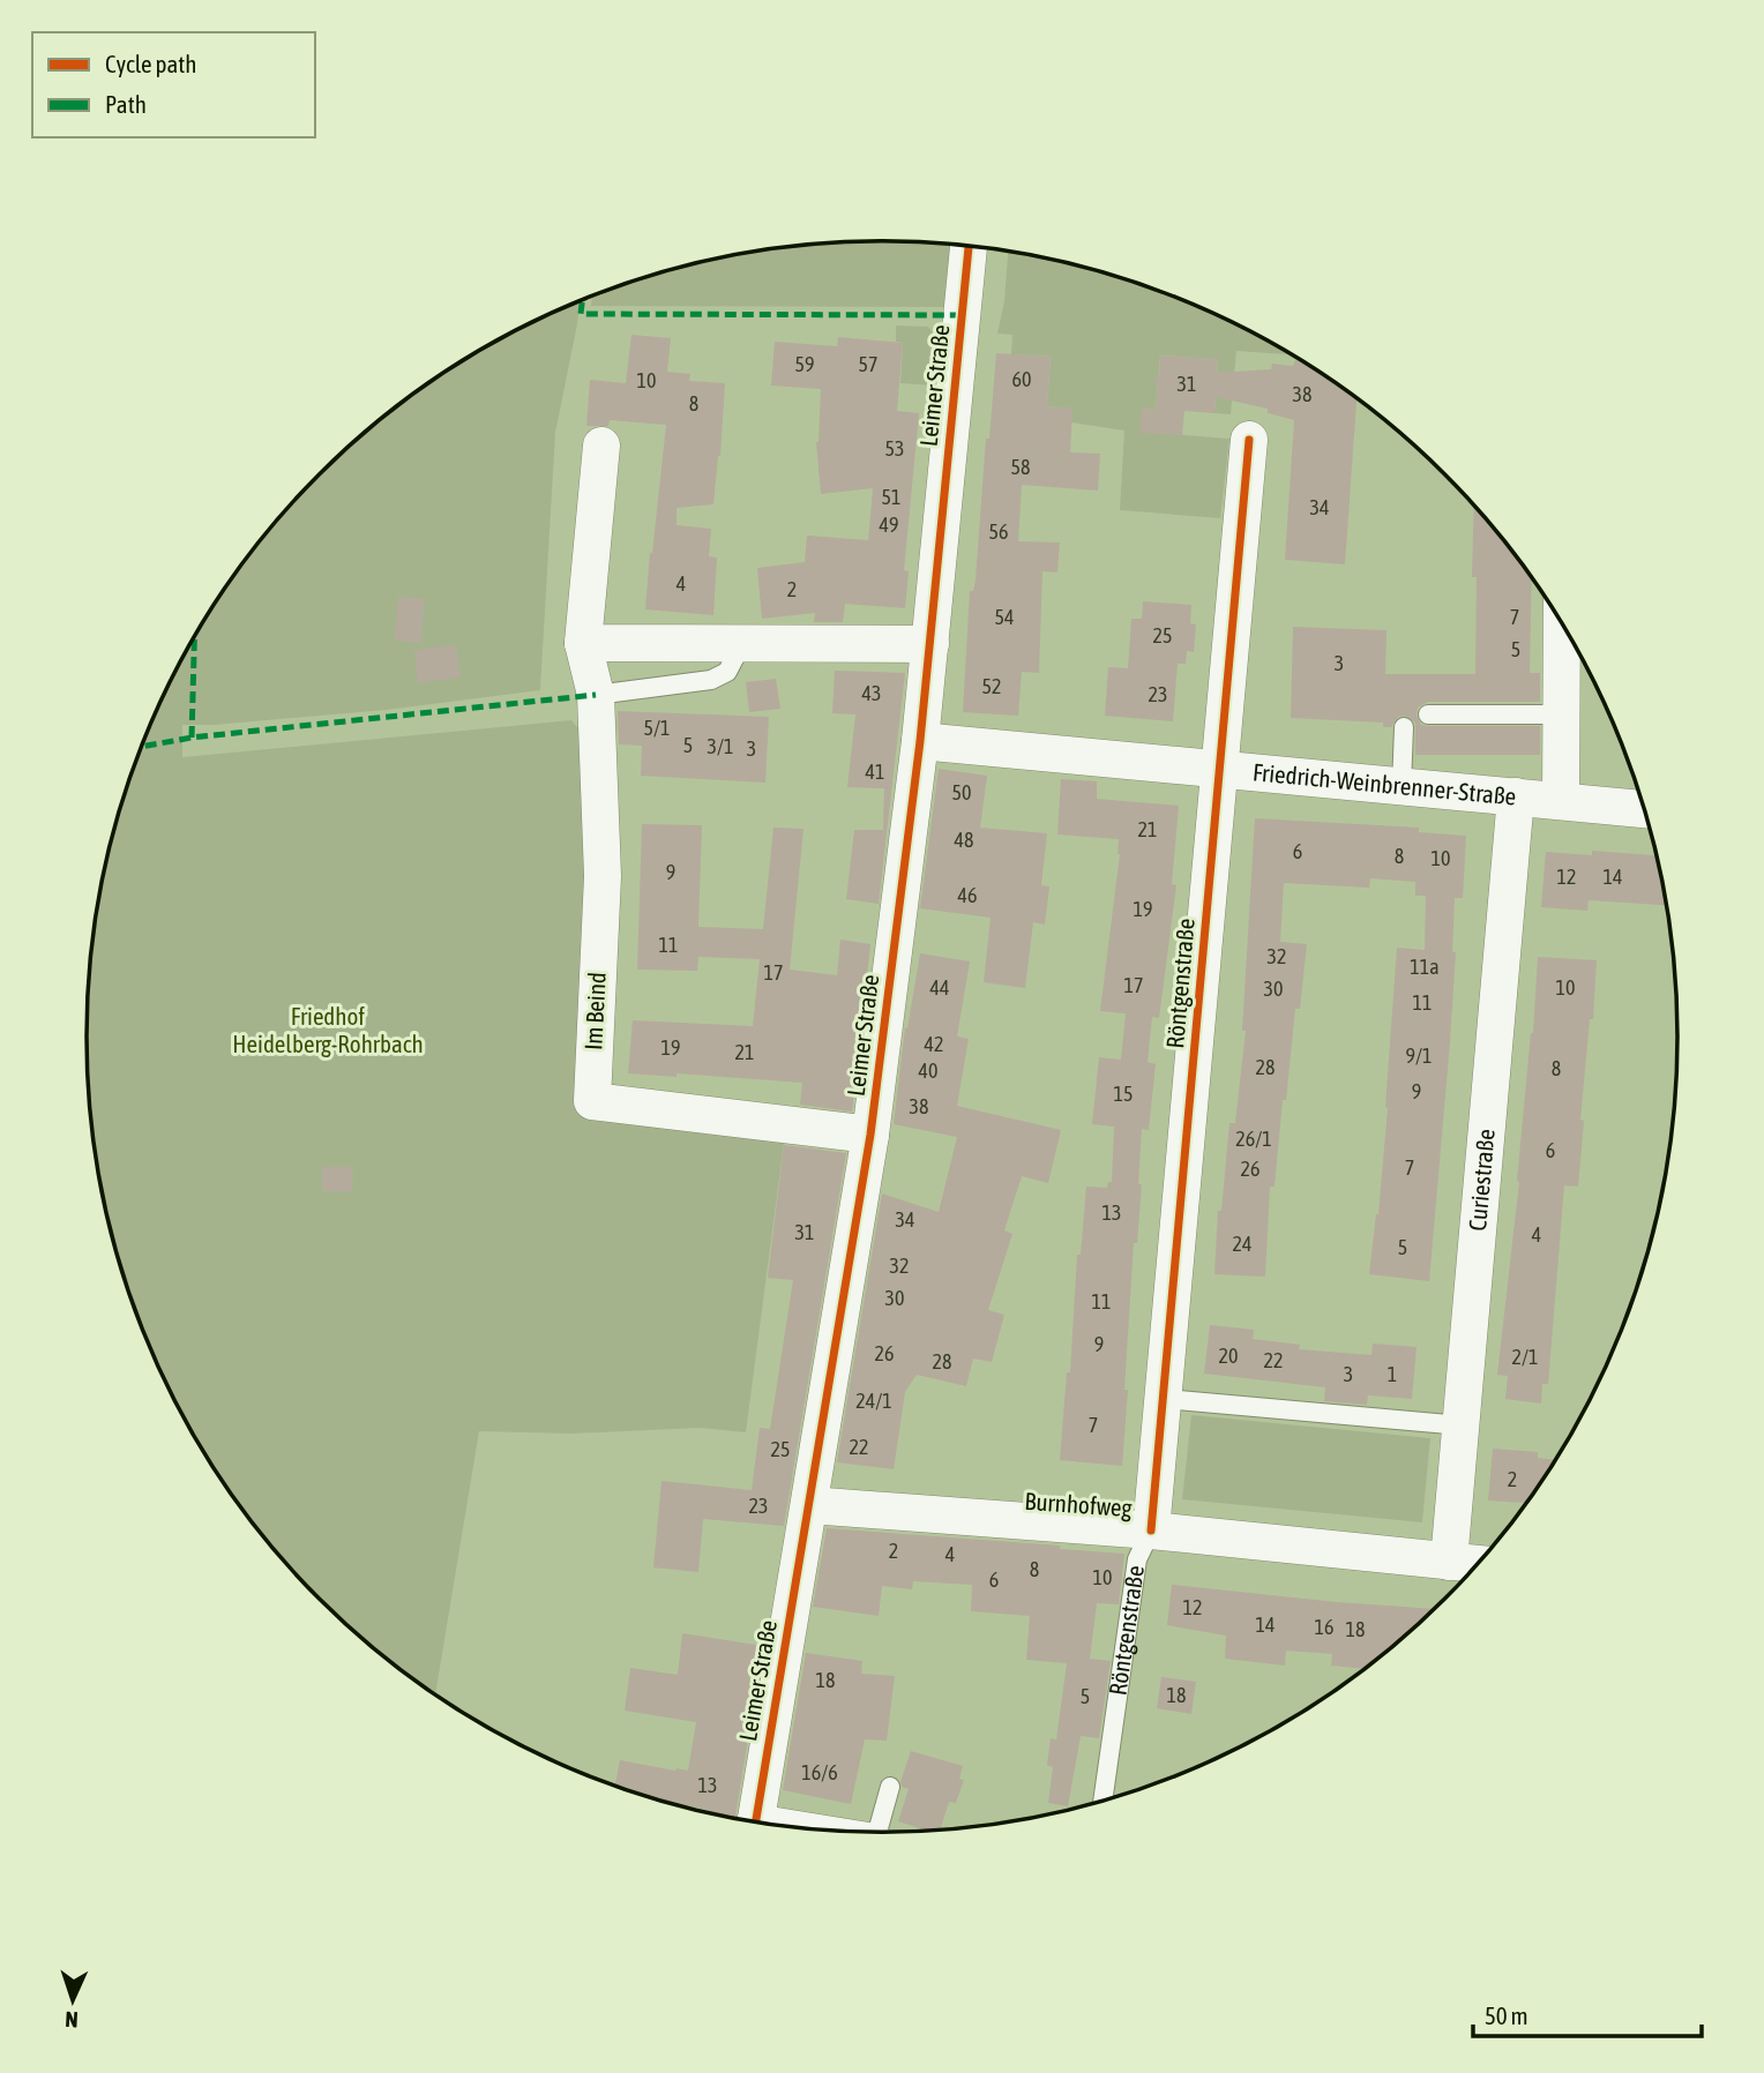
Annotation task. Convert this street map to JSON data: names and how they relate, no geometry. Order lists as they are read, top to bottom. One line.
{"streets":{"street":["Leimer Straße","Friedrich-Weinbrenner-Straße","Röntgenstraße","Im Beind","Curiestraße","Burnhofweg"]},"crossings":[["Leimer Straße","Friedrich-Weinbrenner-Straße"],["Leimer Straße","Im Beind"],["Leimer Straße","Burnhofweg"],["Friedrich-Weinbrenner-Straße","Röntgenstraße"],["Friedrich-Weinbrenner-Straße","Curiestraße"],["Röntgenstraße","Burnhofweg"],["Curiestraße","Burnhofweg"]],"parks":["Friedhof Heidelberg-Rohrbach"],"house_numbers":["59","57","60","10","31","38","8","53","58","51","34","49","56","4","2","54","7","25","5","3","52","43","23","5/1","5","3/1","3","41","50","21","48","6","8","10","9","12","14","46","19","11","32","11a","17","17","44","10","30","11","42","19","21","9/1","28","8","40","9","15","38","26/1","6","7","26","13","34","31","4","24","5","32","30","11","9","26","20","2/1","22","28","3","1","24/1","7","22","25","2","23","2","4","8","10","6","12","14","16","18","18","18","5","16/6","13"],"legend":["Cycle path","Path"],"scale_bar":"50 m","north":"bottom"}
